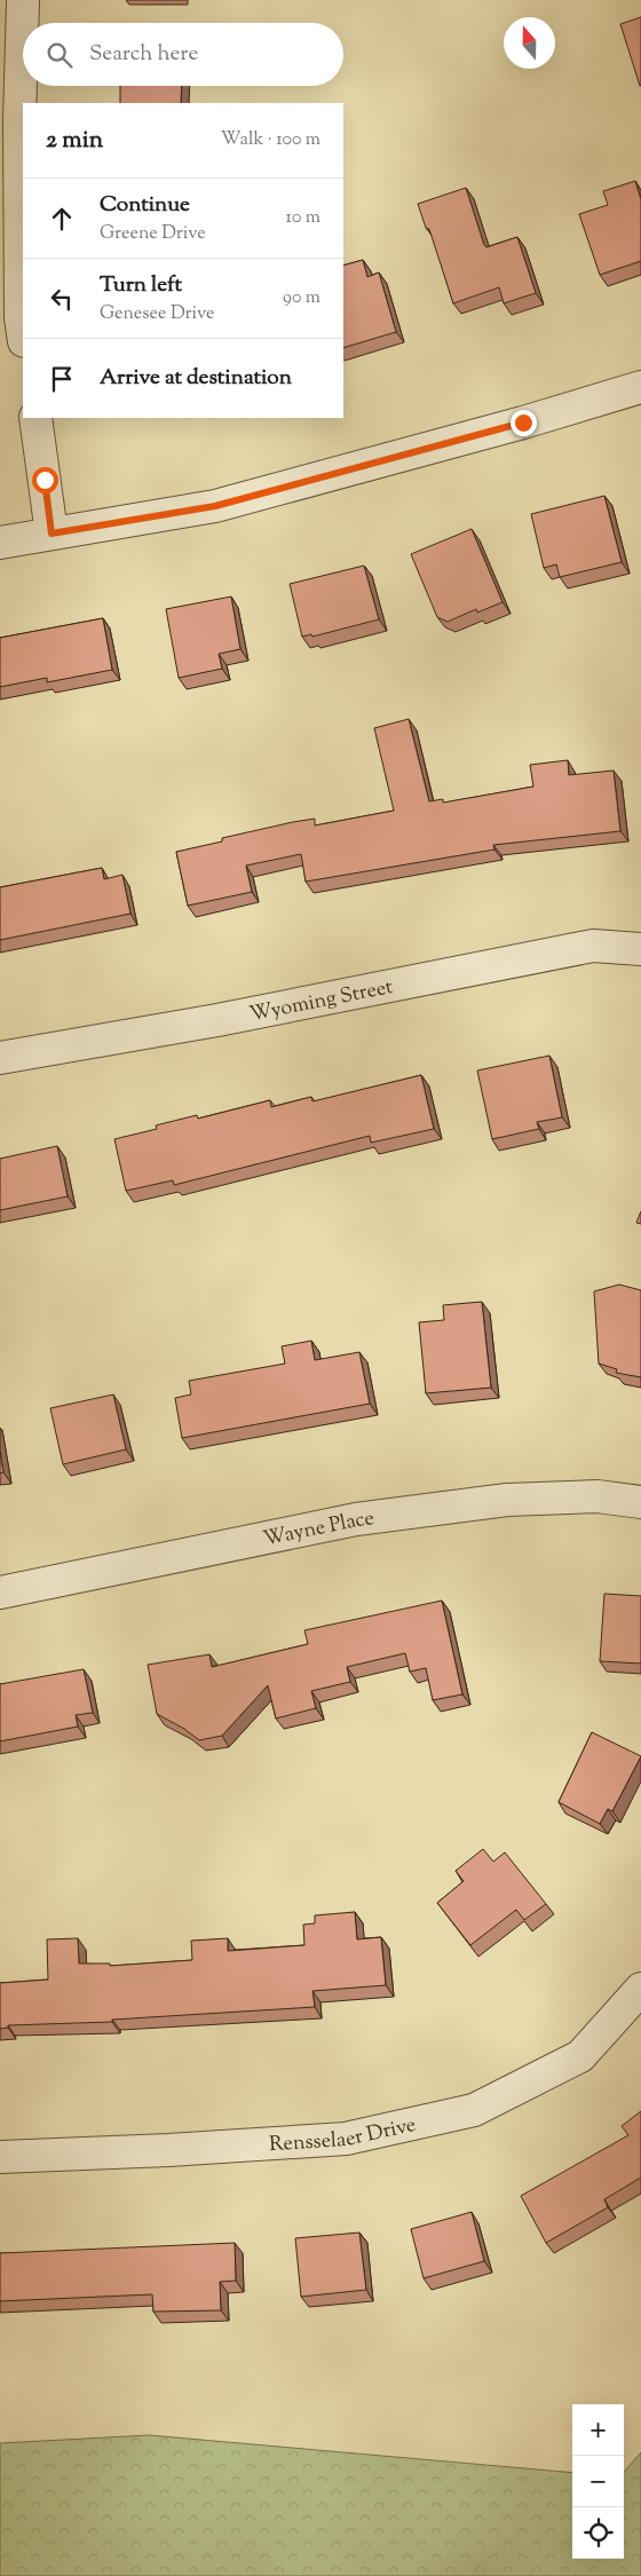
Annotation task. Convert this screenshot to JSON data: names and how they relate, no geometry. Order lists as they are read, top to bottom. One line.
{"streets":{"street":["Wyoming Street","Wayne Place","Rensselaer Drive"]},"north":"top","page":{"search":"Search here","heading":["2 min","Walk · 100 m"],"list":[["Continue","Greene Drive","10 m"],["Turn left","Genesee Drive","90 m"],"Arrive at destination"],"map_buttons":["+","−"]}}
